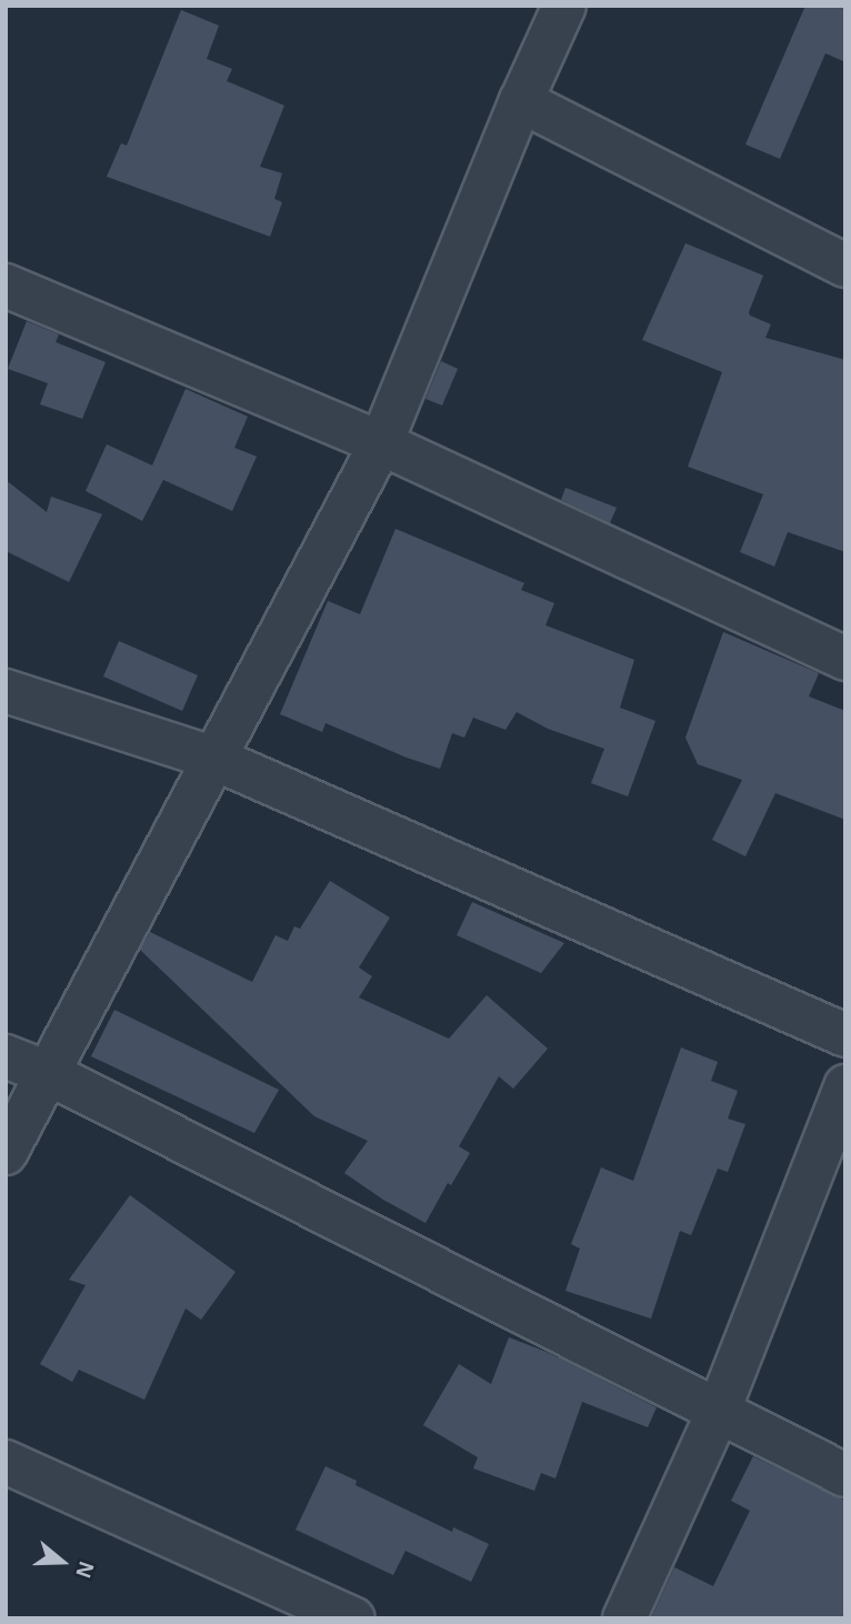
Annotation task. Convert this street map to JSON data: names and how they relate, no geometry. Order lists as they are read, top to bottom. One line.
{"north":"right"}
